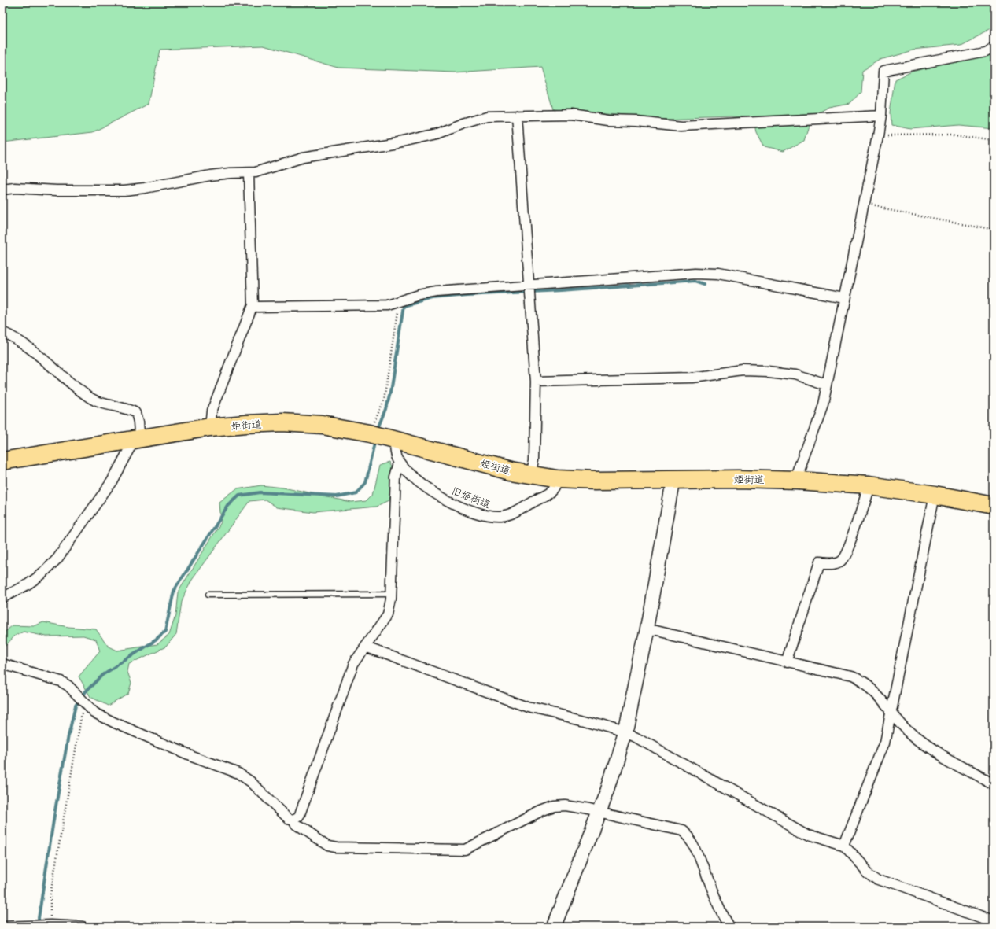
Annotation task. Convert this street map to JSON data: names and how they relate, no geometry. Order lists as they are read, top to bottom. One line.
{"streets":{"highway":["姫街道"],"street":["旧姫街道"]},"crossings":[["姫街道","旧姫街道"]]}
